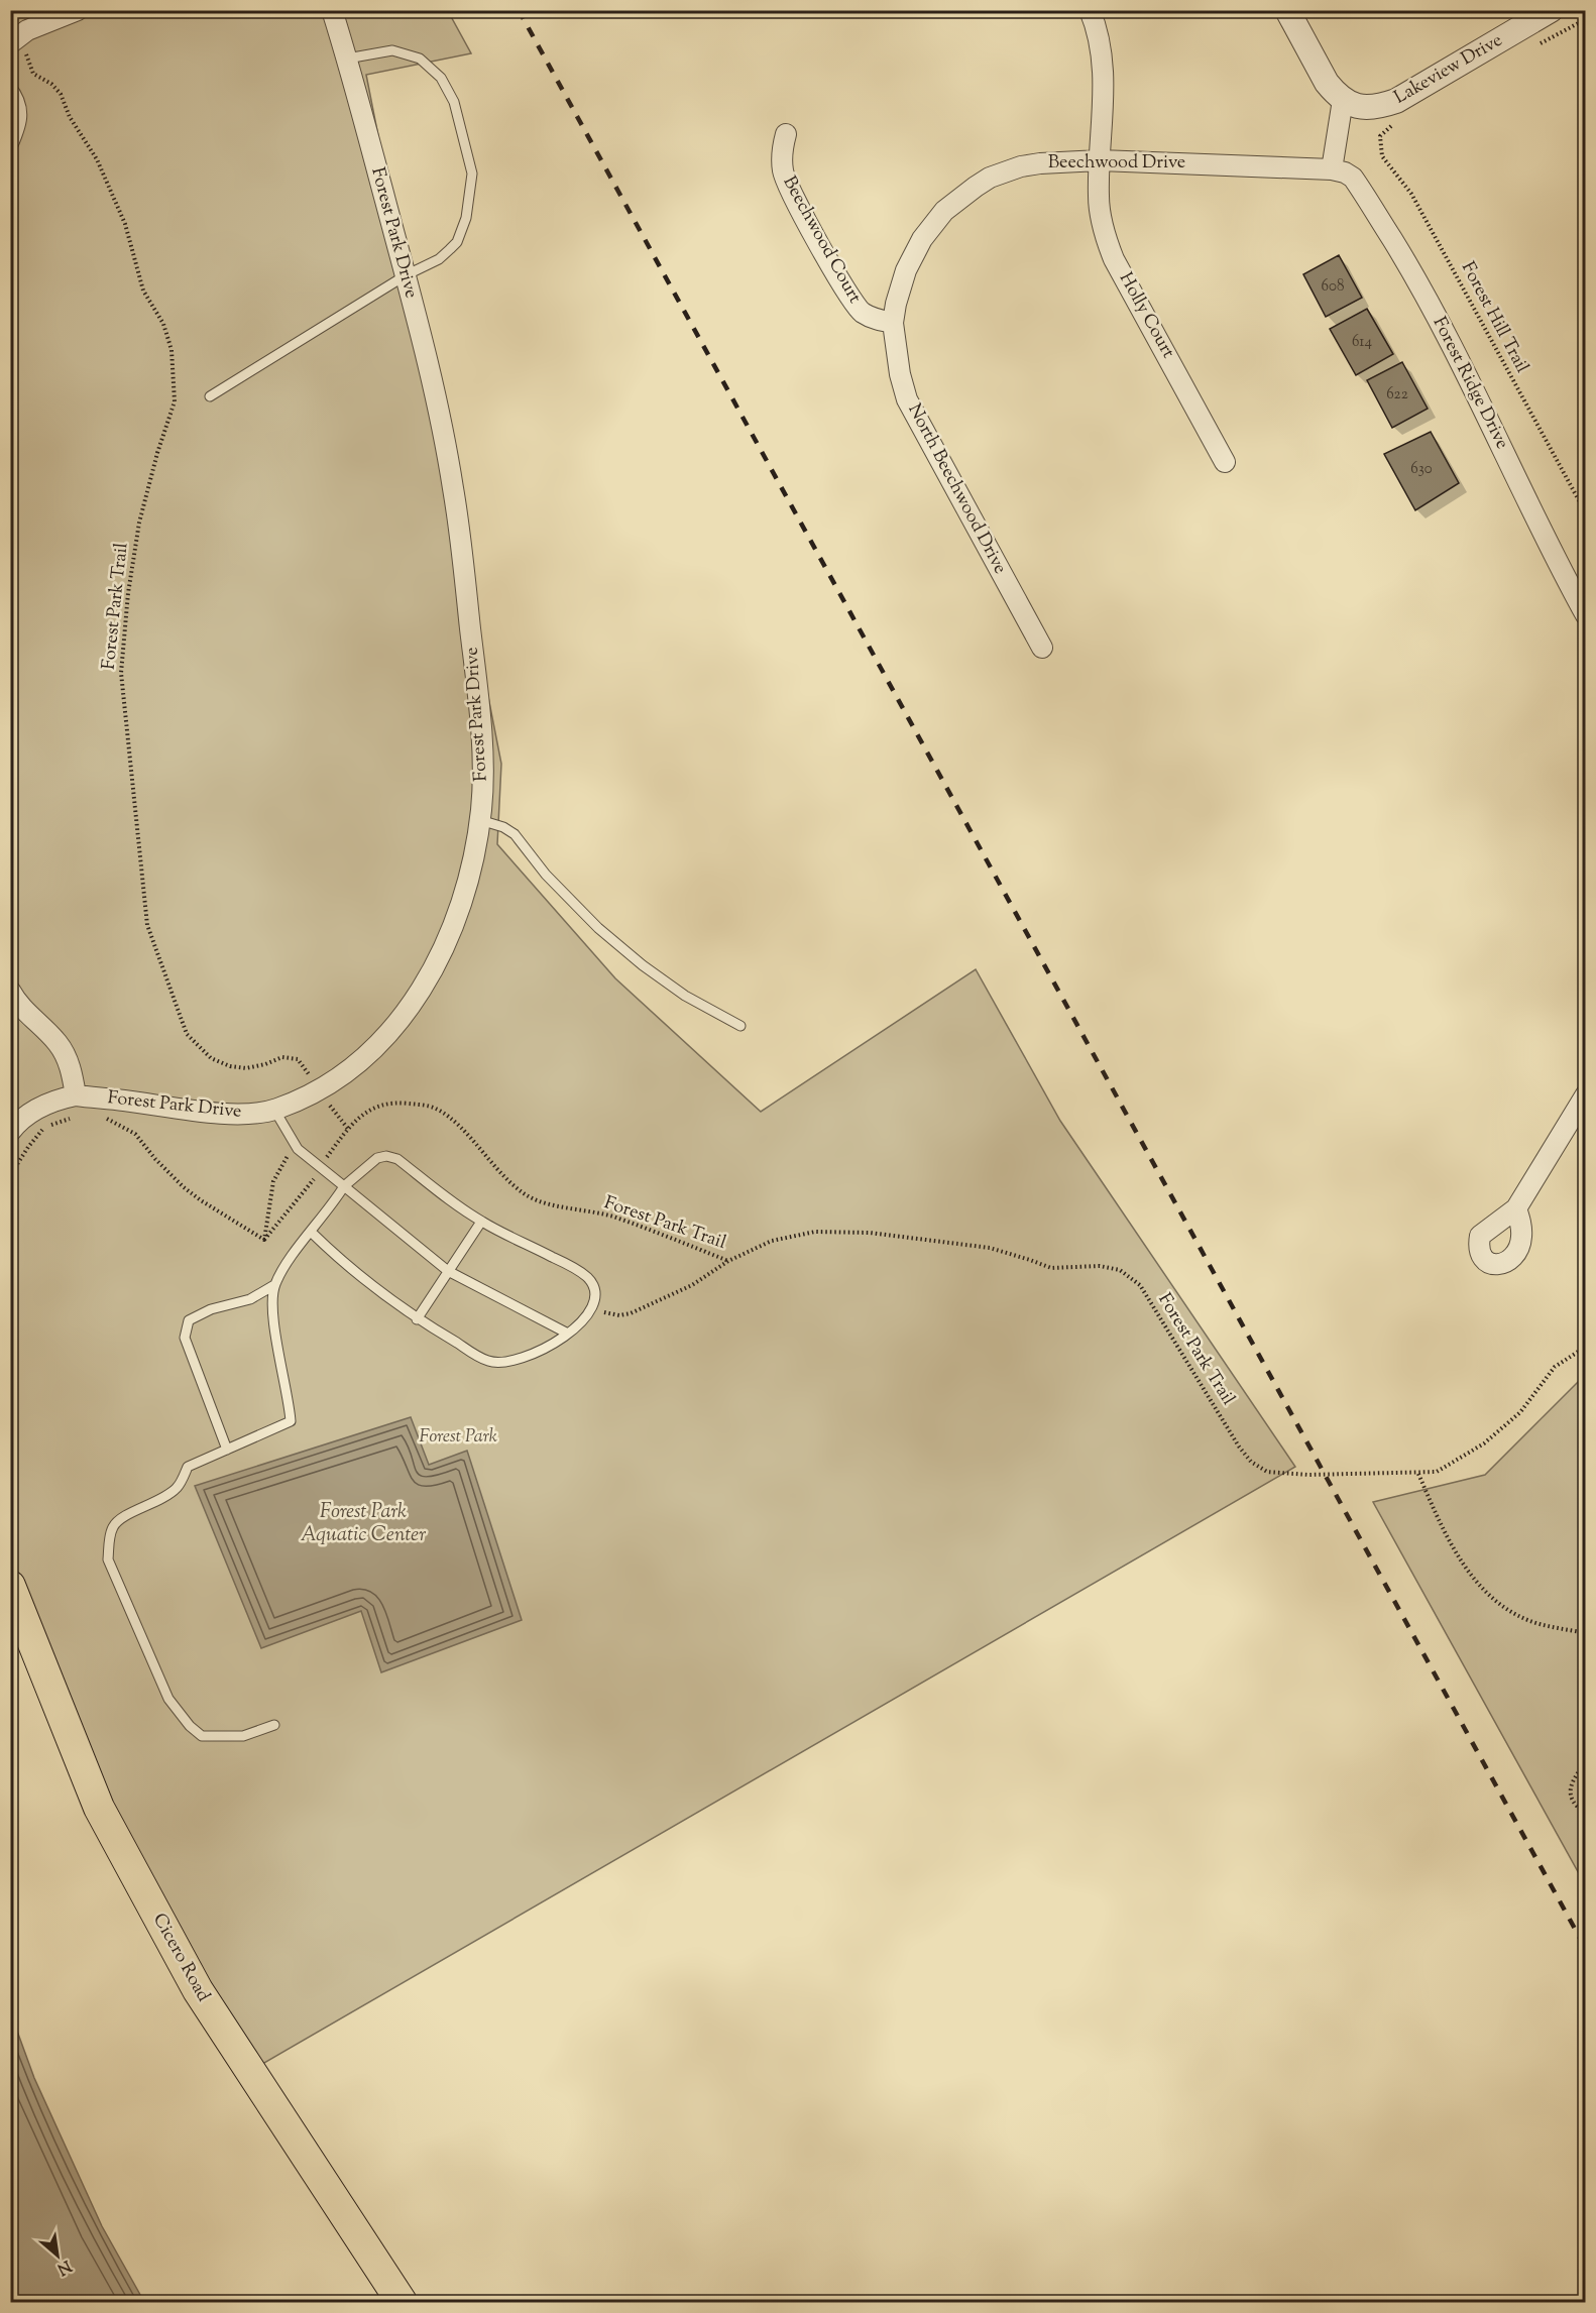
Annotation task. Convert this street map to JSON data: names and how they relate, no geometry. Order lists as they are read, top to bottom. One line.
{"streets":{"main road":["Cicero Road"],"street":["Lakeview Drive","Beechwood Drive","Forest Park Drive","Beechwood Court","Holly Court","Forest Ridge Drive","North Beechwood Drive"],"path":["Forest Hill Trail","Forest Park Trail"]},"crossings":[["Beechwood Drive","Beechwood Court"],["Beechwood Drive","Holly Court"],["Beechwood Drive","Forest Ridge Drive"],["Beechwood Drive","North Beechwood Drive"],["Forest Park Drive","Forest Park Trail"],["Beechwood Court","North Beechwood Drive"]],"water":["Forest Park Aquatic Center"],"parks":["Forest Park"],"house_numbers":["608","614","622","630"],"north":"bottom right"}
